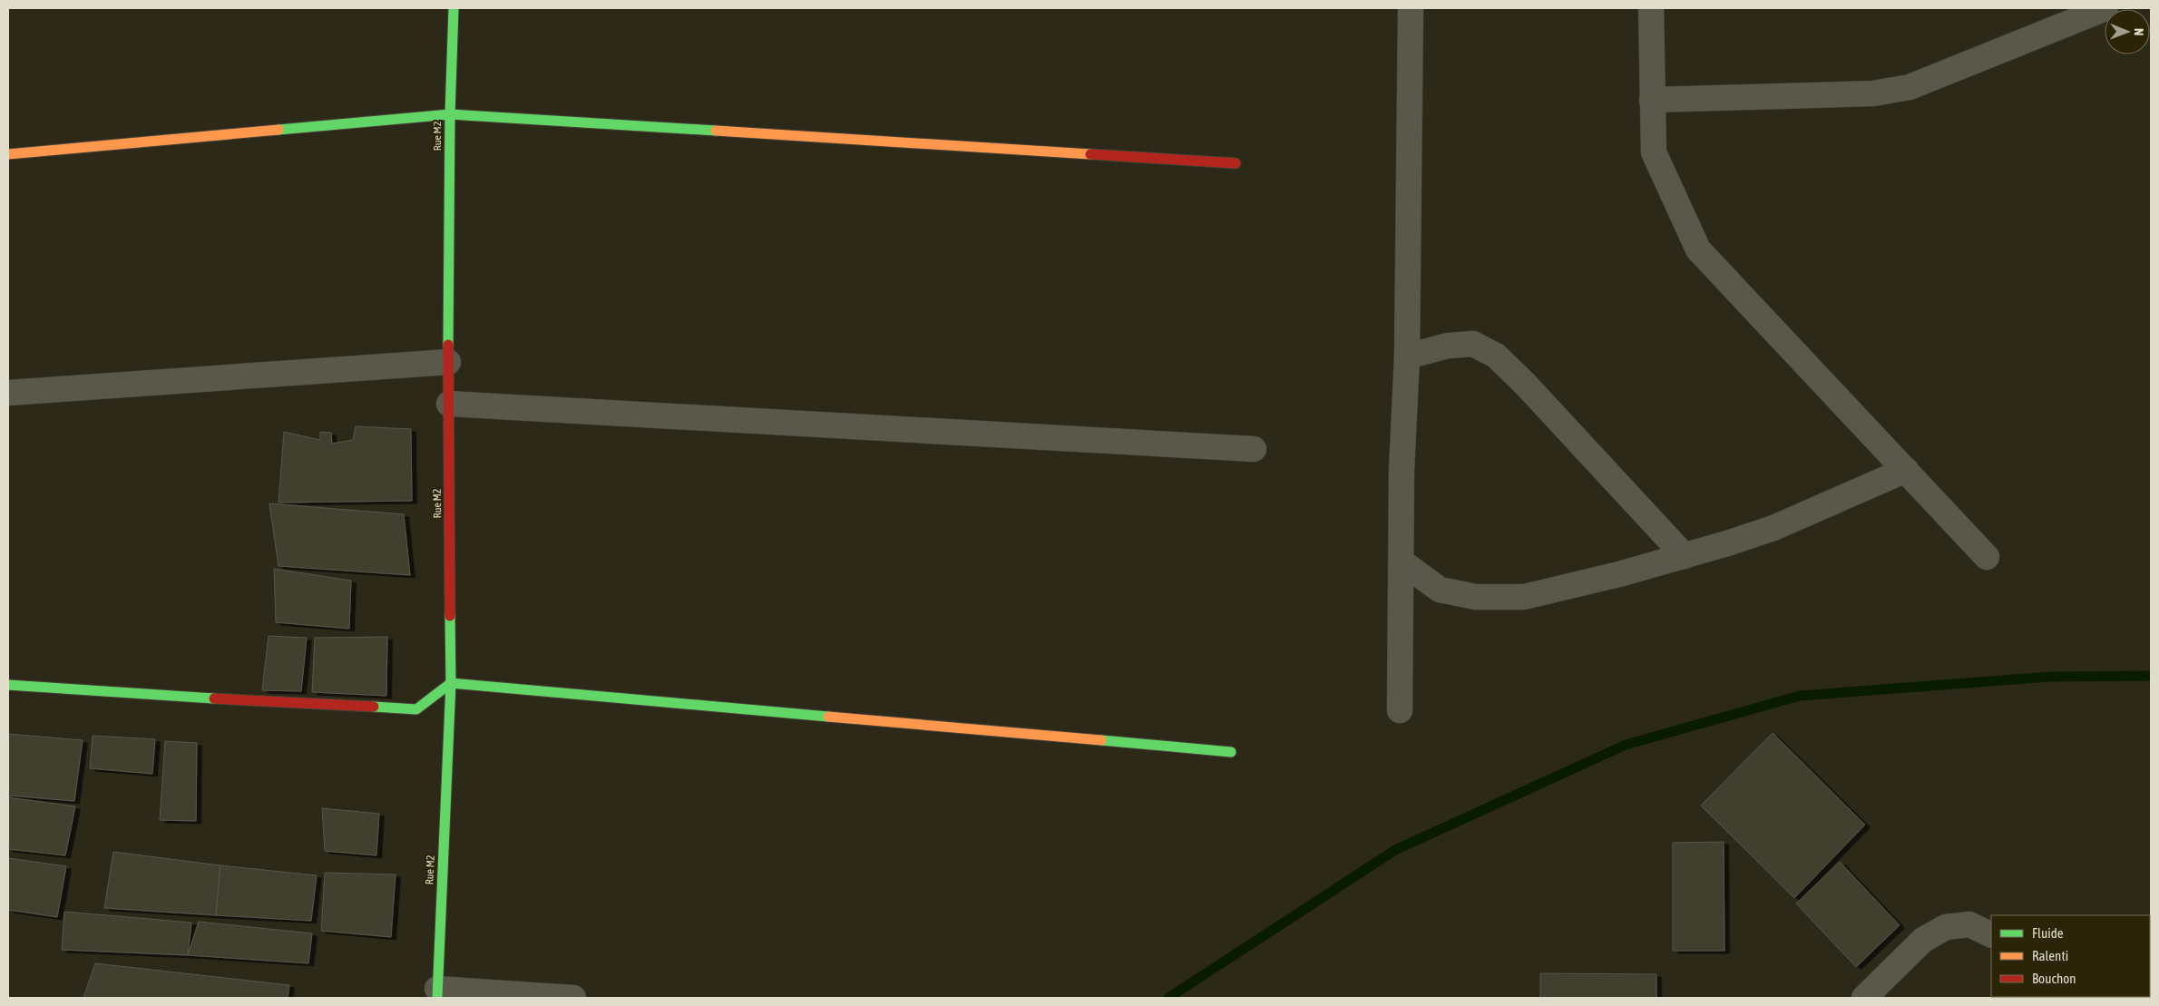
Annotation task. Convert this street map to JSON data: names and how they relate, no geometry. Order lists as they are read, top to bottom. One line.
{"streets":{"street":["Rue M2"]},"legend":["Fluide","Ralenti","Bouchon"],"north":"right"}
